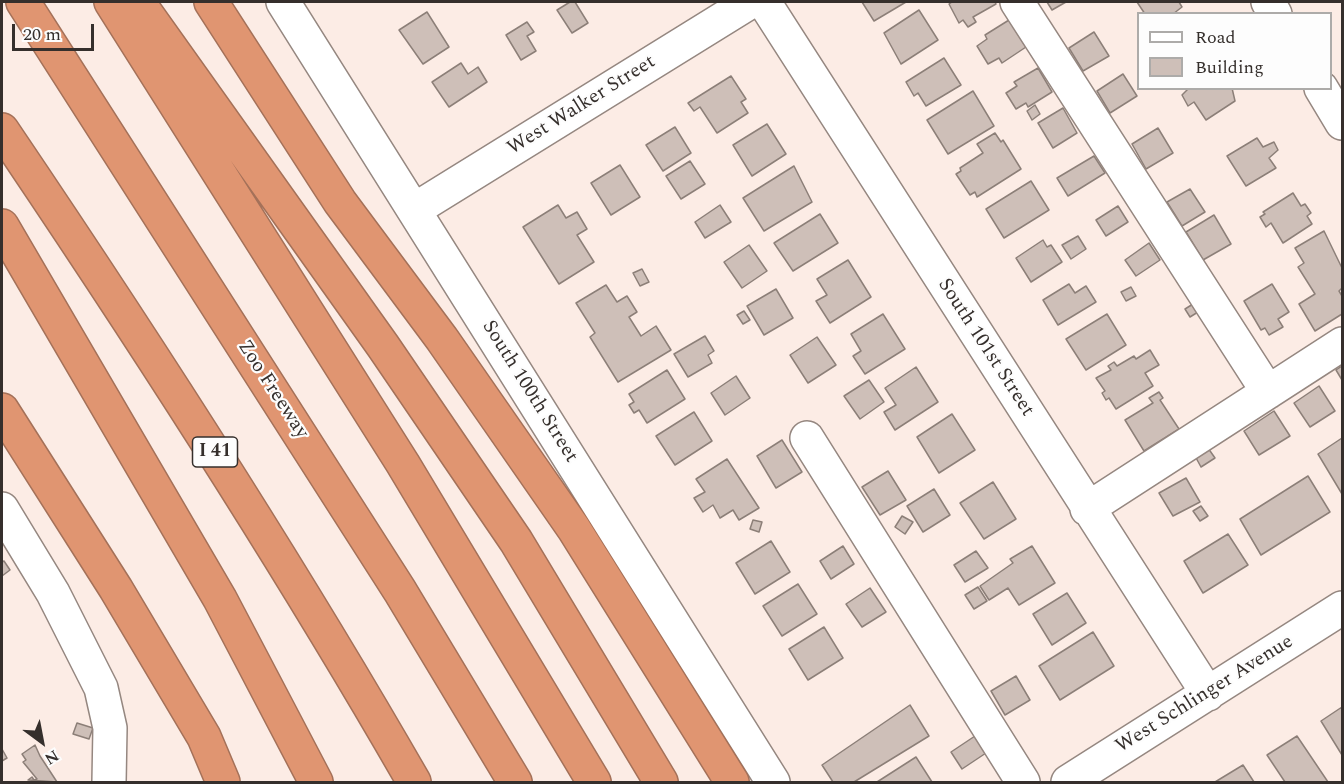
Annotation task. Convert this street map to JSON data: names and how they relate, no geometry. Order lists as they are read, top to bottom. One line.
{"streets":{"highway":["Zoo Freeway","I 41"],"street":["West Walker Street","South 101st Street","South 100th Street","West Schlinger Avenue"]},"crossings":[["West Walker Street","South 100th Street"],["South 101st Street","West Schlinger Avenue"]],"legend":["Road","Building"],"scale_bar":"20 m","north":"bottom right"}
